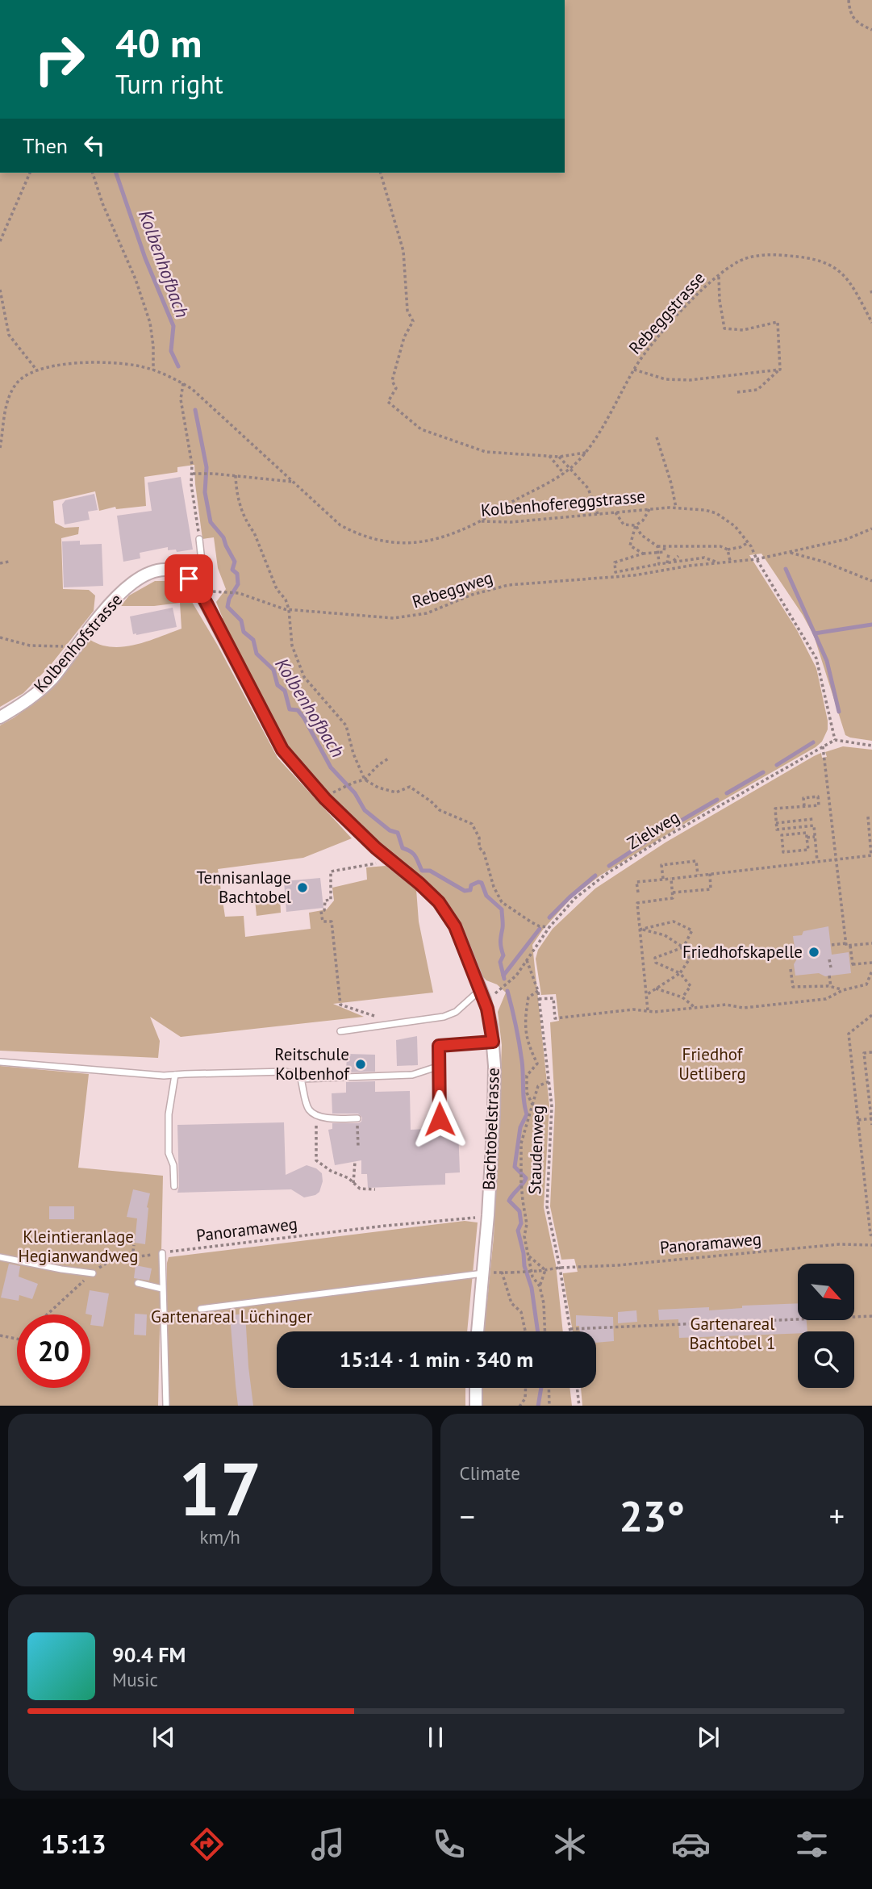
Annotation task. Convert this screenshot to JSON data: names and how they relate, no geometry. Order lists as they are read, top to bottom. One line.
{"streets":{"street":["Kolbenhofstrasse","Bachtobelstrasse"],"path":["Rebeggstrasse","Kolbenhofereggstrasse","Rebeggweg","Zielweg","Staudenweg","Panoramaweg"]},"crossings":[["Rebeggstrasse","Kolbenhofereggstrasse"],["Kolbenhofereggstrasse","Rebeggweg"],["Kolbenhofereggstrasse","Zielweg"],["Kolbenhofstrasse","Bachtobelstrasse"],["Zielweg","Bachtobelstrasse"],["Zielweg","Staudenweg"],["Bachtobelstrasse","Panoramaweg"],["Staudenweg","Panoramaweg"]],"water":["Kolbenhofbach"],"parks":["Friedhof Uetliberg","Kleintieranlage Hegianwandweg","Gartenareal Lüchinger","Gartenareal Bachtobel 1"],"places":["Tennisanlage Bachtobel","Friedhofskapelle","Reitschule Kolbenhof"],"north":"bottom right","page":{"turn":["40 m","Turn right"],"then":"Then","limit":"20","trip":"15:14 · 1 min · 340 m","tile":[["17","km/h"],"Climate"],"heat":["−","23°","+"],"song":["90.4 FM","Music"],"tabs":"15:13"}}
